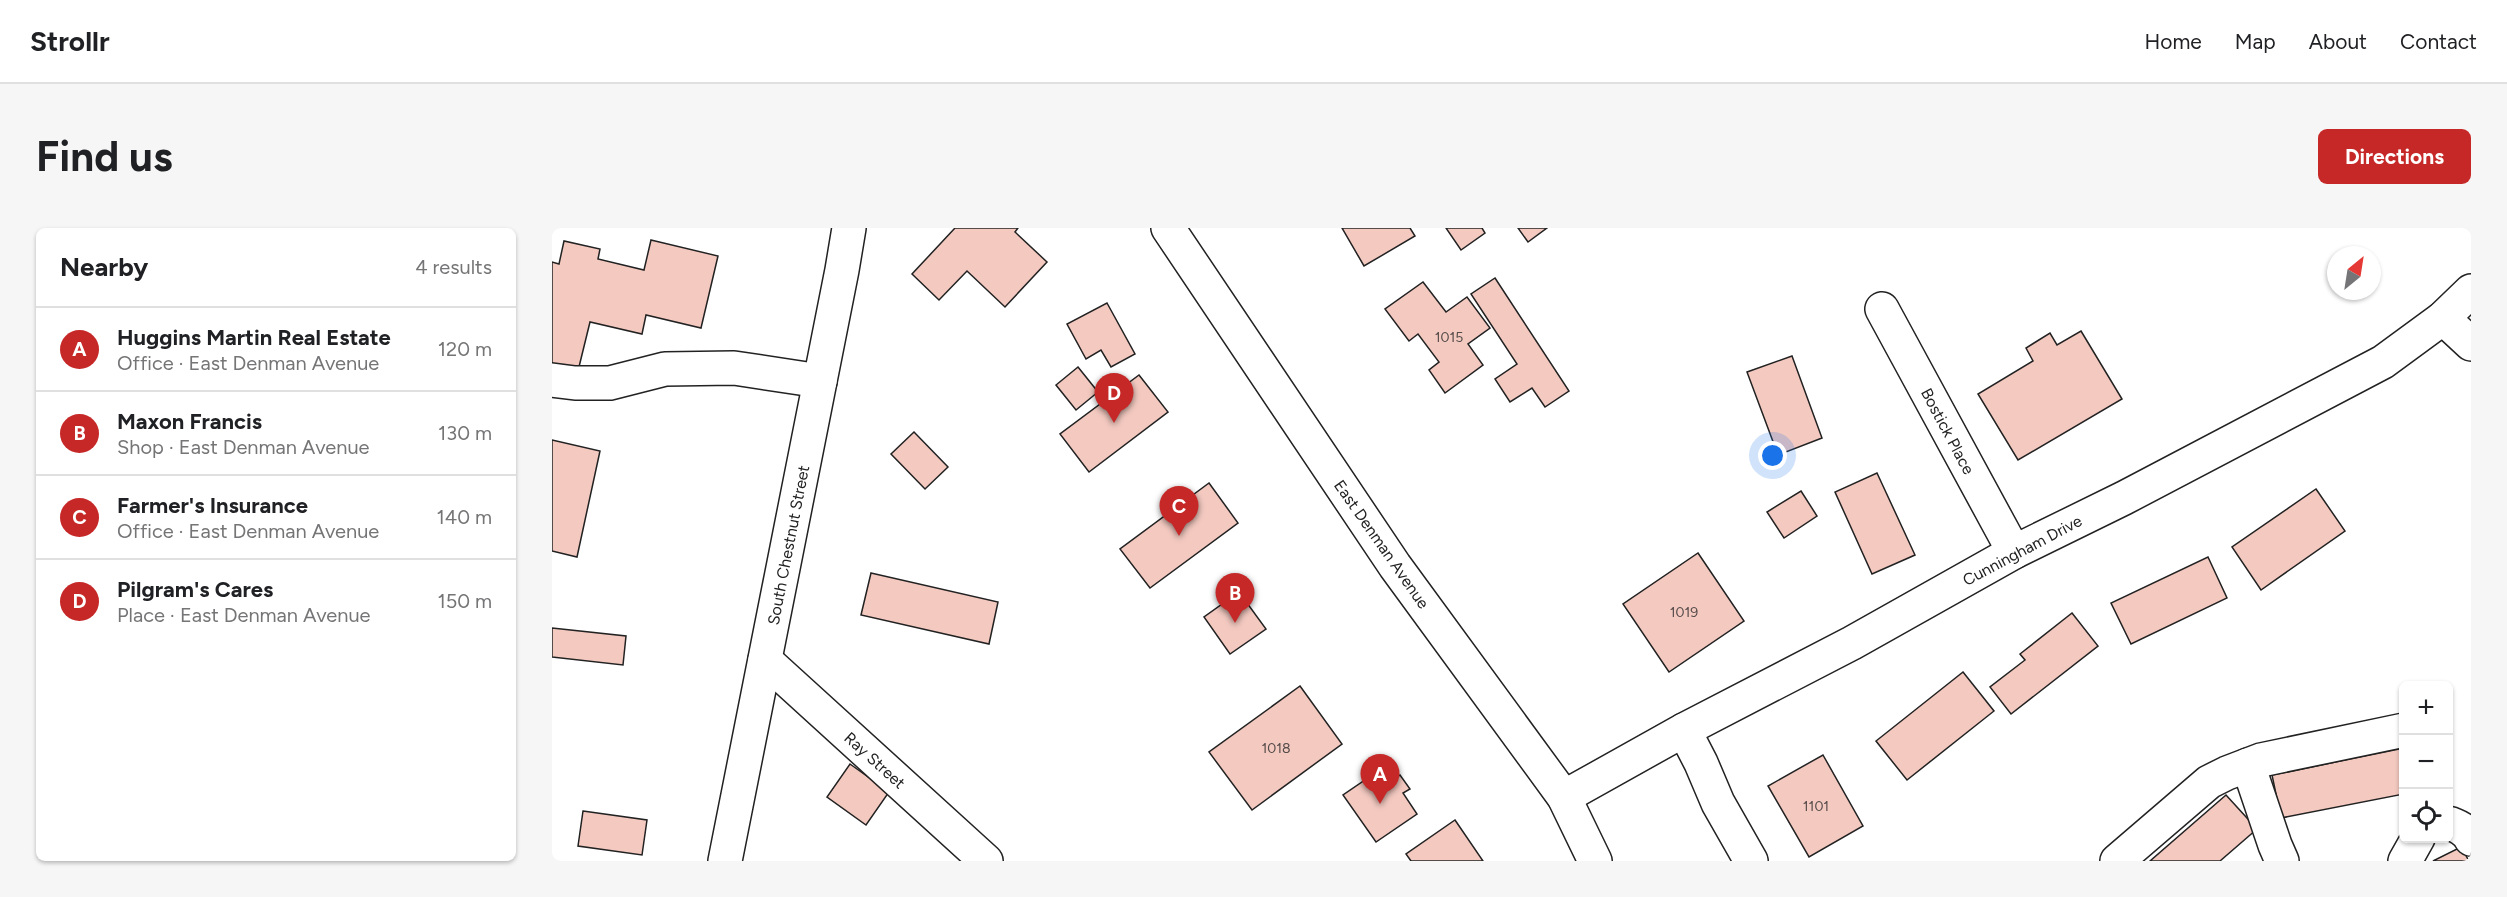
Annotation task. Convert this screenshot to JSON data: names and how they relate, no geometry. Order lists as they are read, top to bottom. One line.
{"streets":{"street":["Bostick Place","East Denman Avenue","South Chestnut Street","Cunningham Drive","Ray Street"]},"crossings":[["Bostick Place","Cunningham Drive"],["East Denman Avenue","Cunningham Drive"],["South Chestnut Street","Ray Street"]],"house_numbers":["1015","1019","1018","1101"],"north":"top right","page":{"header":"Strollr","nav":["Home","Map","About","Contact"],"buttons":"Directions","title":"Find us","heading":["Nearby","4 results"],"list":[{"mark":"A","name":"Huggins Martin Real Estate","note":"Office · East Denman Avenue","value":"120 m"},{"mark":"B","name":"Maxon Francis","note":"Shop · East Denman Avenue","value":"130 m"},{"mark":"C","name":"Farmer's Insurance","note":"Office · East Denman Avenue","value":"140 m"},{"mark":"D","name":"Pilgram's Cares","note":"Place · East Denman Avenue","value":"150 m"}],"pins":["D","C","B","A"],"map_buttons":["+","−"]}}
